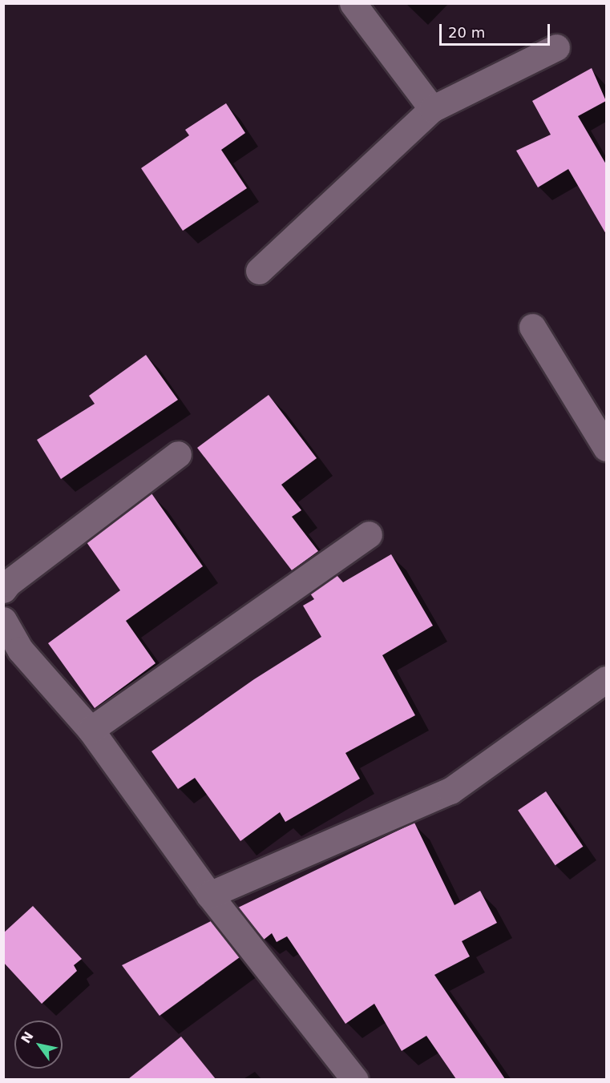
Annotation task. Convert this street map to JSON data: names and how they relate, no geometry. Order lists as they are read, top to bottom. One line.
{"scale_bar":"20 m","north":"top left"}
